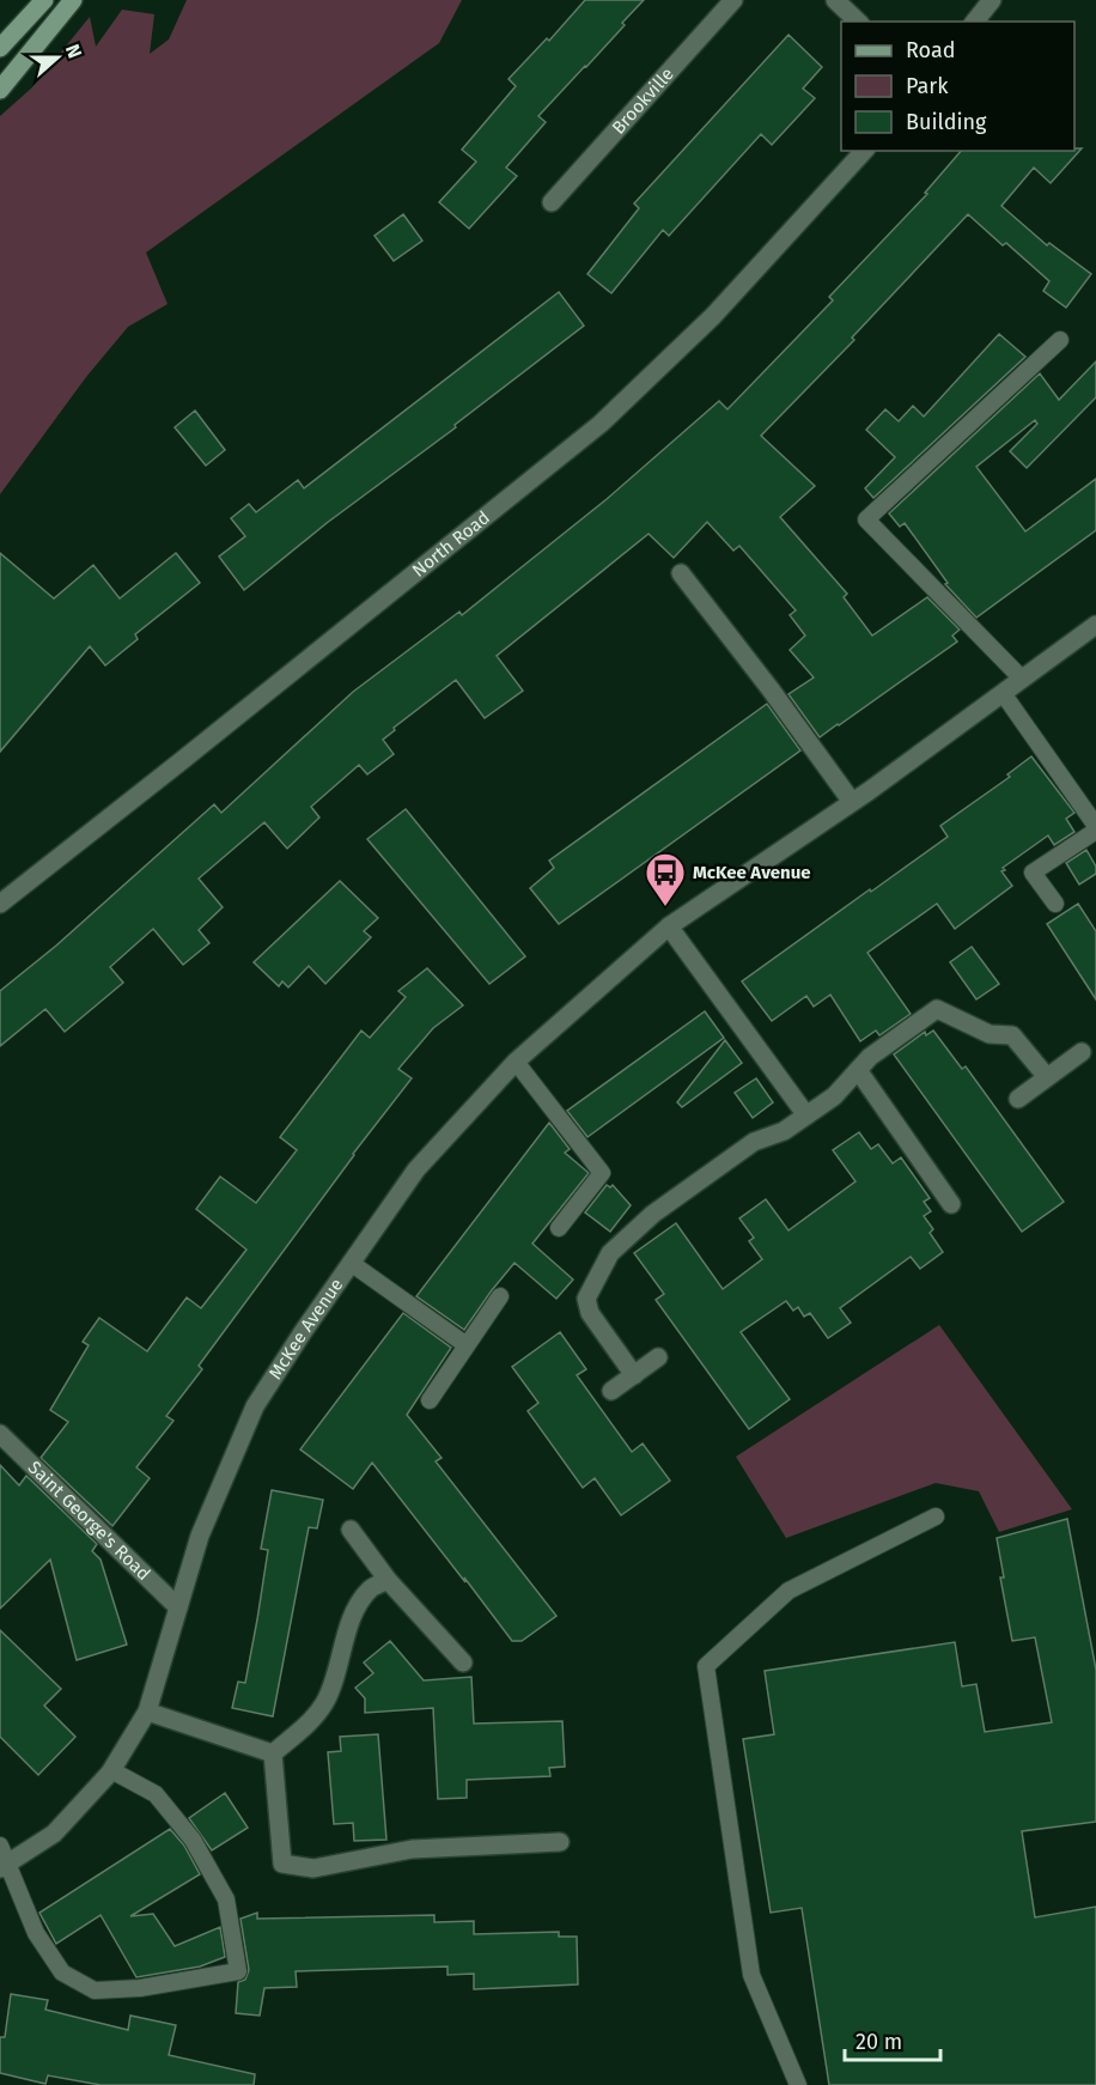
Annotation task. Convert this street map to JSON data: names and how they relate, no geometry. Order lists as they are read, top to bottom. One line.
{"streets":{"street":["Brookville","North Road","McKee Avenue","Saint George's Road"]},"crossings":[["McKee Avenue","Saint George's Road"]],"places":{"bus stop":["McKee Avenue"]},"legend":["Road","Park","Building"],"scale_bar":"20 m","north":"right"}
